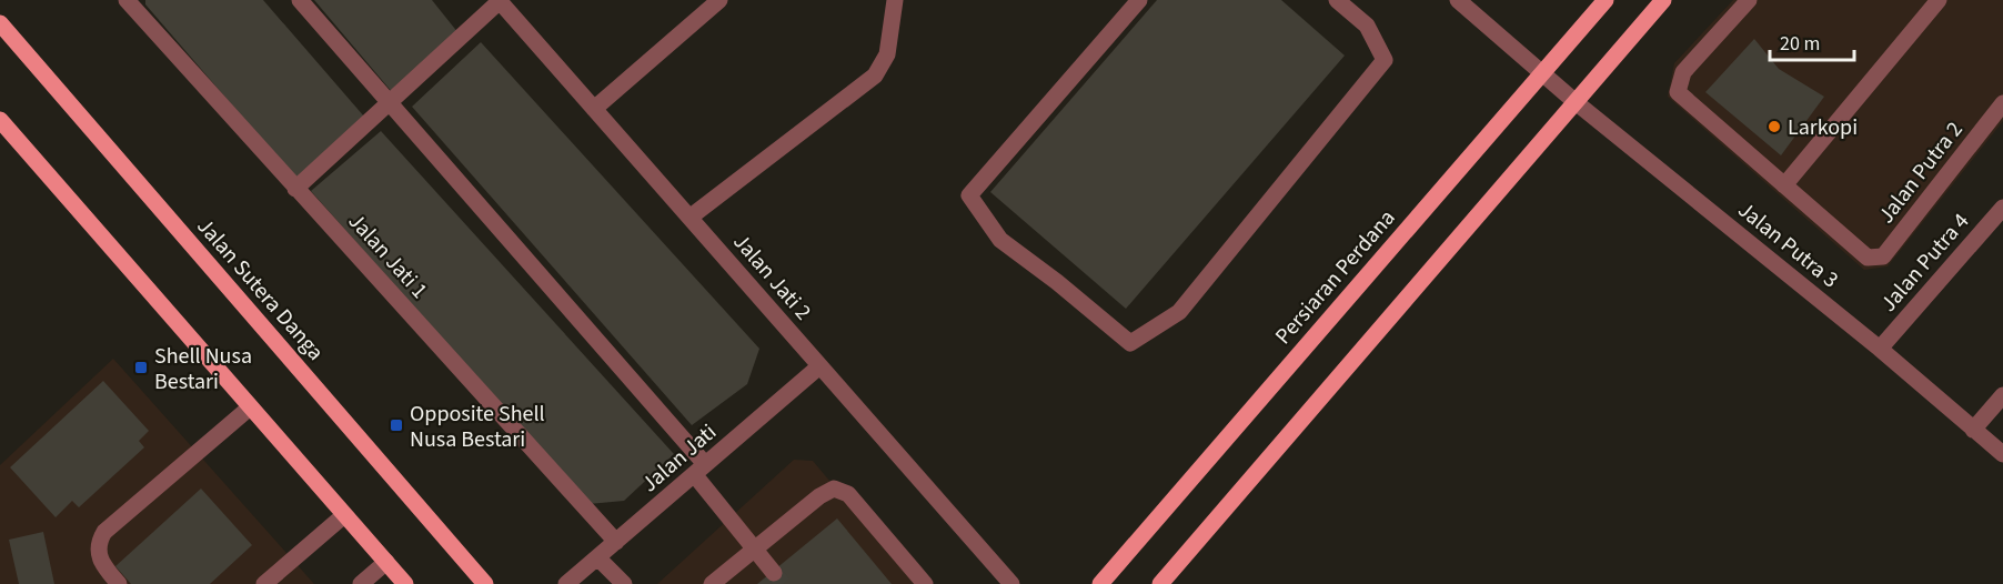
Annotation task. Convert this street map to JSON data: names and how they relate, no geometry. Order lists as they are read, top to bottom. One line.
{"streets":{"main road":["Persiaran Perdana","Jalan Sutera Danga"],"street":["Jalan Putra 2","Jalan Putra 3","Jalan Jati 1","Jalan Putra 4","Jalan Jati 2","Jalan Jati"]},"crossings":[["Jalan Putra 3","Jalan Putra 4"],["Jalan Putra 3","Persiaran Perdana"],["Jalan Jati 1","Jalan Jati"],["Jalan Jati 2","Jalan Jati"]],"places":{"other":["Larkopi"],"transit":["Shell Nusa Bestari","Opposite Shell Nusa Bestari"]},"scale_bar":"20 m"}
